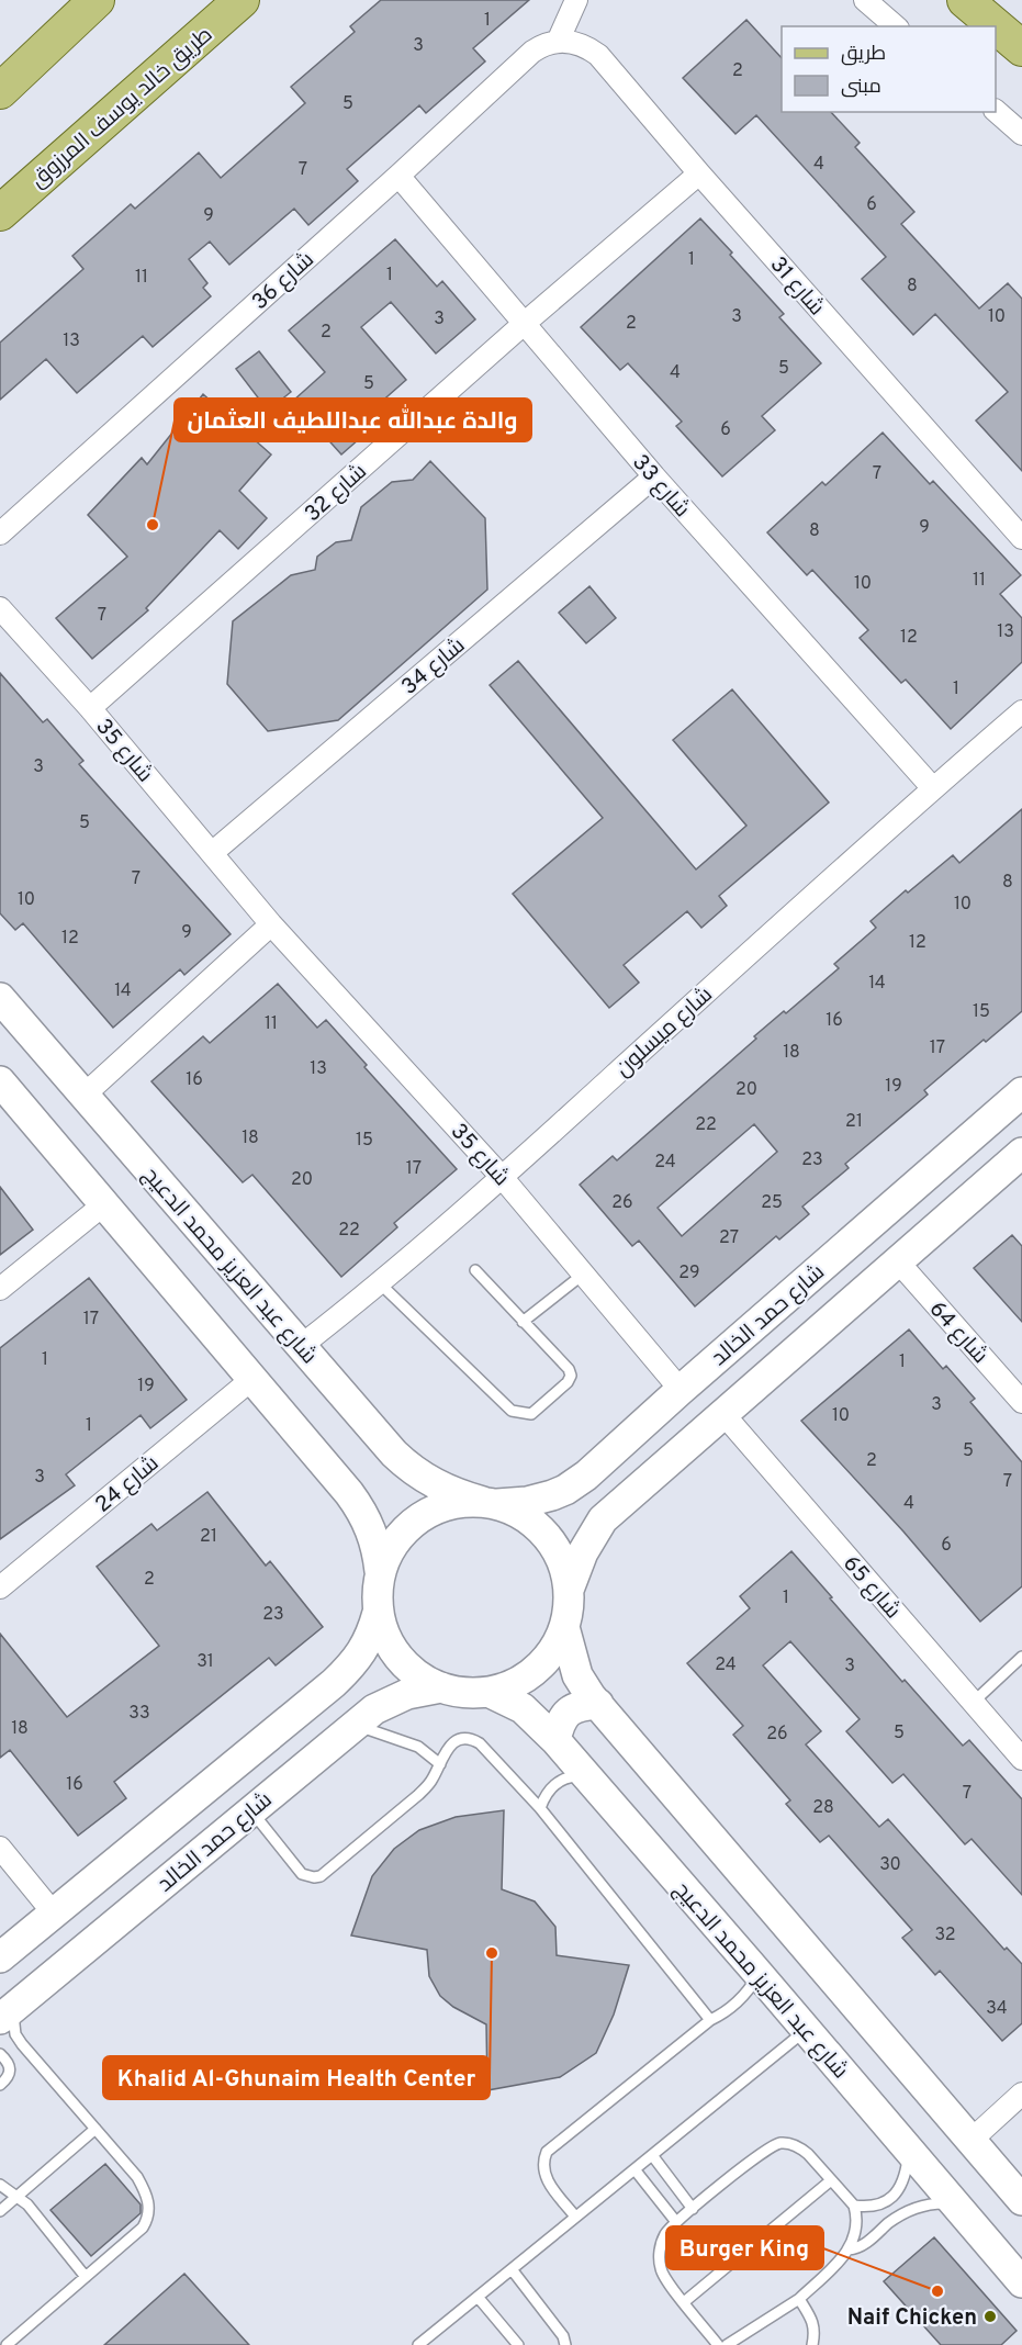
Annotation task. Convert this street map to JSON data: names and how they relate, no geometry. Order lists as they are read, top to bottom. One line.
{"streets":{"main road":["طريق خالد يوسف المرزوق"],"street":["شارع 36","شارع 31","شارع 33","شارع 32","شارع 34","شارع 35","شارع ميسلون","شارع عبد العزيز محمد الدعيج","شارع حمد الخالد","شارع 64","شارع 24","شارع 65"]},"crossings":[["شارع 36","شارع 31"],["شارع 36","شارع 33"],["شارع 31","شارع 32"],["شارع 33","شارع 32"],["شارع 33","شارع 34"],["شارع 33","شارع ميسلون"],["شارع 32","شارع 35"],["شارع 34","شارع 35"],["شارع 35","شارع ميسلون"],["شارع 35","شارع حمد الخالد"],["شارع ميسلون","شارع عبد العزيز محمد الدعيج"],["شارع عبد العزيز محمد الدعيج","شارع حمد الخالد"],["شارع حمد الخالد","شارع 64"],["شارع حمد الخالد","شارع 65"]],"places":["والدة عبدالله عبداللطيف العثمان","Khalid Al-Ghunaim Health Center","Burger King","Naif Chicken"],"house_numbers":["1","3","2","5","4","7","6","9","1","1","11","8","3","10","3","2","2","13","5","4","5","6","7","9","8","11","10","7","13","12","1","3","5","7","8","10","10","9","12","12","14","14","15","16","11","17","18","13","16","19","20","21","22","18","15","23","24","17","20","26","25","22","27","29","17","1","1","19","3","10","1","5","2","3","7","4","21","6","2","1","23","31","24","3","33","18","5","26","16","7","28","30","32","34"],"legend":["طريق","مبنى"]}
